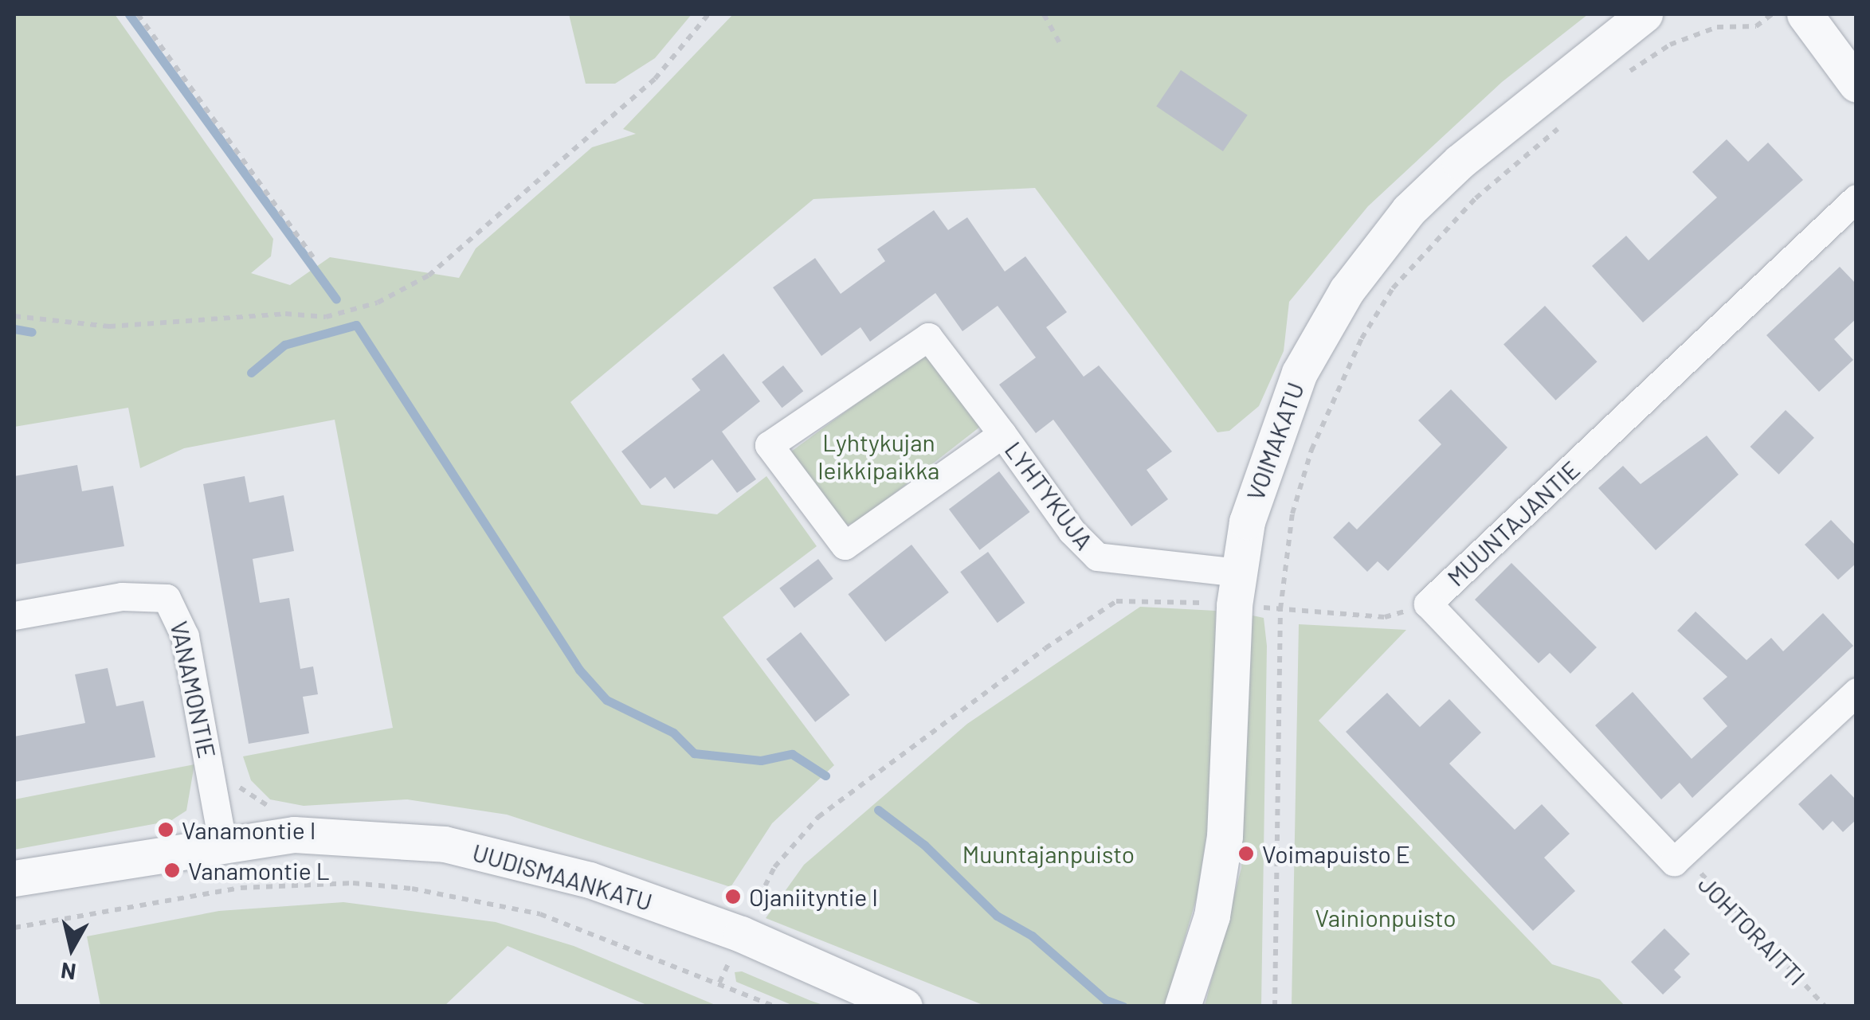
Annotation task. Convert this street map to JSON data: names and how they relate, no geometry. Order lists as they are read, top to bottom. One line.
{"streets":{"street":["VOIMAKATU","LYHTYKUJA","MUUNTAJANTIE","VANAMONTIE","UUDISMAANKATU"],"path":["JOHTORAITTI"]},"crossings":[["VOIMAKATU","LYHTYKUJA"],["MUUNTAJANTIE","JOHTORAITTI"],["VANAMONTIE","UUDISMAANKATU"]],"parks":["Lyhtykujan leikkipaikka","Muuntajanpuisto","Vainionpuisto"],"places":["Vanamontie I","Voimapuisto E","Vanamontie L","Ojaniityntie I"],"north":"bottom"}
